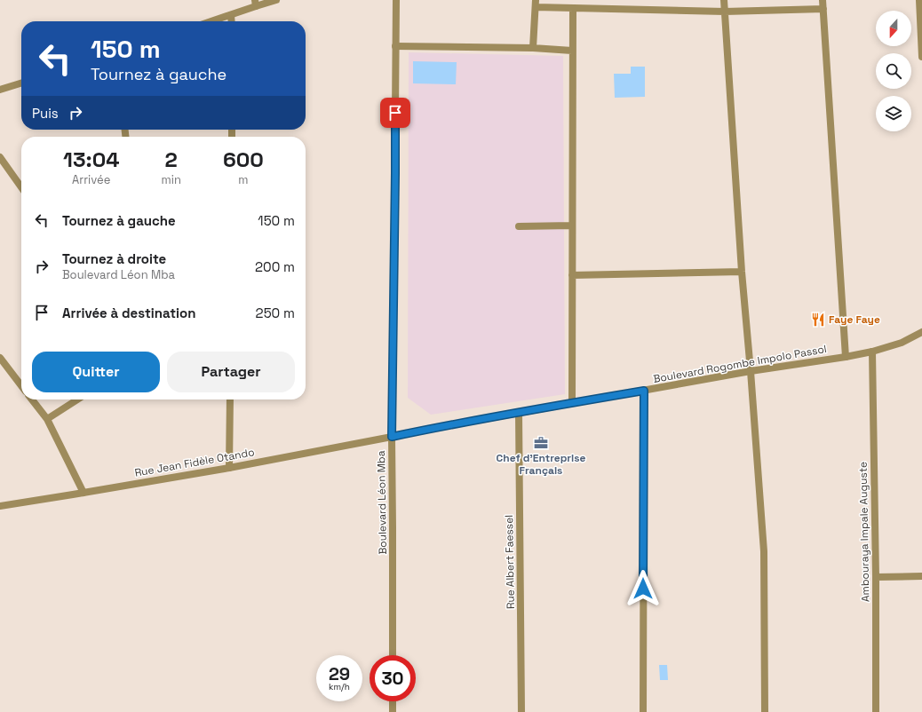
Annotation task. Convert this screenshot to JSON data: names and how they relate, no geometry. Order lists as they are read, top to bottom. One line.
{"streets":{"street":["Boulevard Rogombe Impolo Passol","Rue Jean Fidèle Otando","Boulevard Léon Mba","Ambouraya Impale Auguste","Rue Albert Faessel"]},"crossings":[["Boulevard Rogombe Impolo Passol","Rue Jean Fidèle Otando"],["Boulevard Rogombe Impolo Passol","Boulevard Léon Mba"],["Boulevard Rogombe Impolo Passol","Ambouraya Impale Auguste"],["Boulevard Rogombe Impolo Passol","Rue Albert Faessel"],["Rue Jean Fidèle Otando","Boulevard Léon Mba"]],"places":{"restaurant":["Faye Faye"],"office":["Chef d'Entreprise Français"]},"north":"bottom","page":{"turn":["150 m","Tournez à gauche"],"then":"Puis","eta":["13:04","Arrivée","2","min","600","m"],"list":[{"name":"Tournez à gauche","value":"150 m"},{"name":"Tournez à droite","note":"Boulevard Léon Mba","value":"200 m"},{"name":"Arrivée à destination","value":"250 m"}],"buttons":["Quitter","Partager"],"speed":"29 km/h","limit":"30"}}
